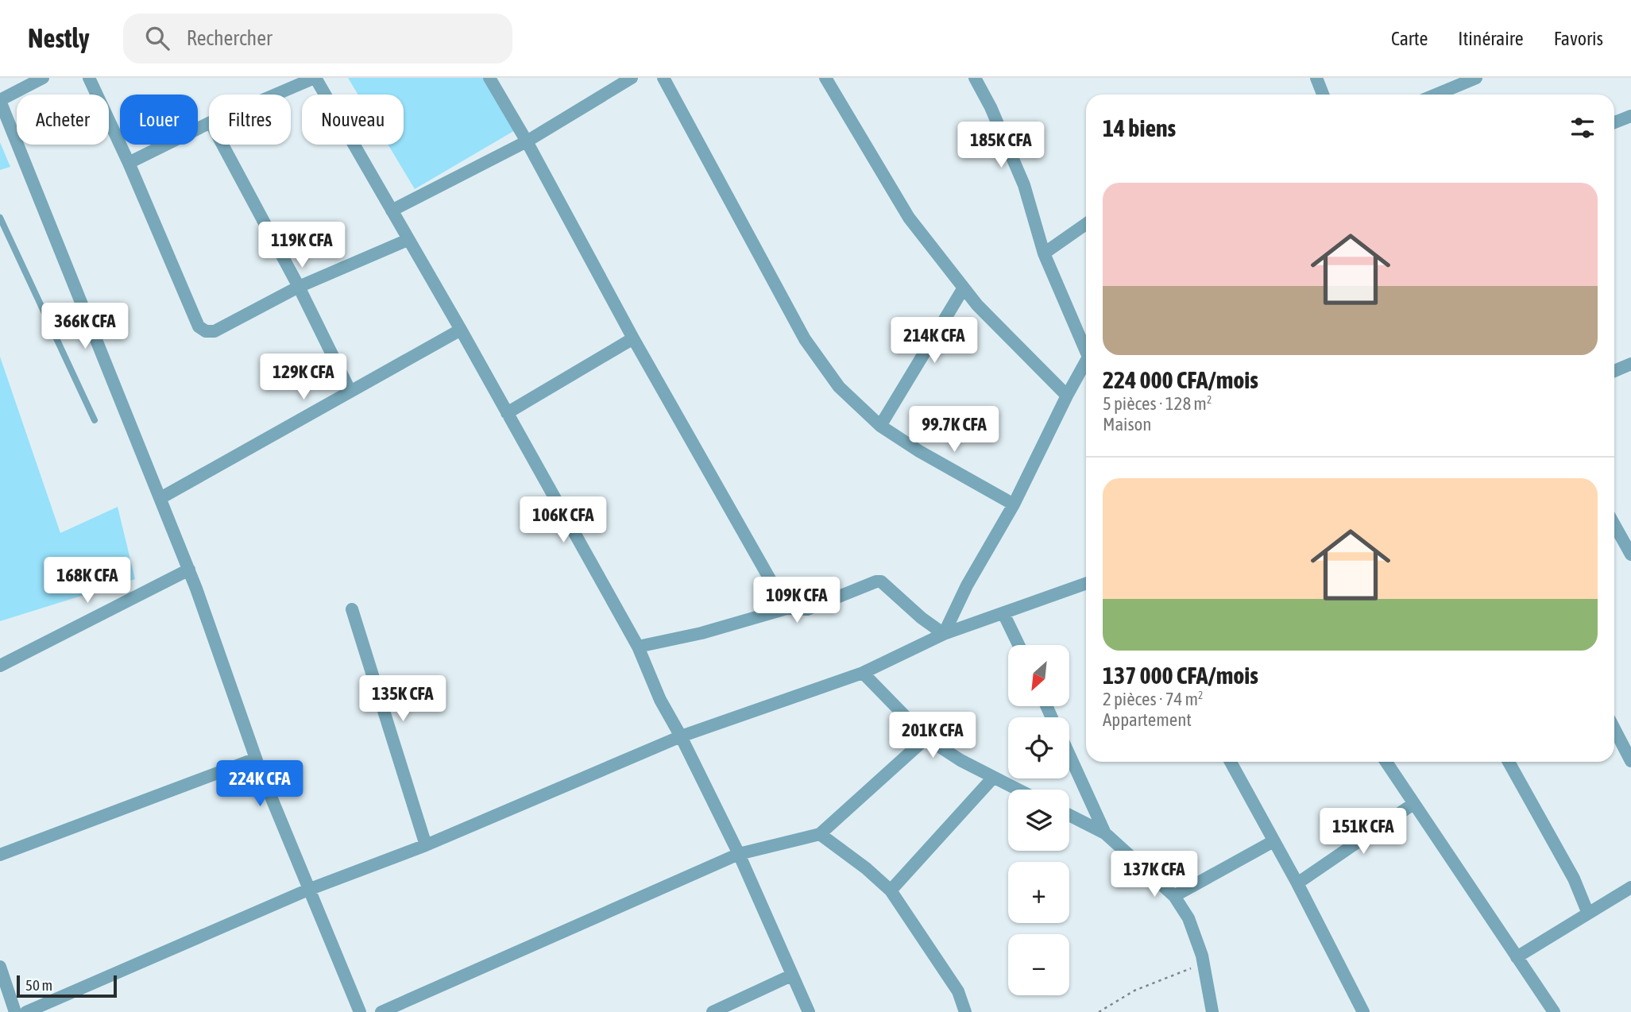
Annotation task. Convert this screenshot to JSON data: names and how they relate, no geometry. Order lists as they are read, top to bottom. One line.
{"scale_bar":"50 m","north":"bottom left","page":{"header":"Nestly","search":"Rechercher","nav":["Carte","Itinéraire","Favoris"],"chip":["Acheter","Louer","Filtres","Nouveau"],"heading":"14 biens","price":["185K CFA","119K CFA","366K CFA","214K CFA","129K CFA","99.7K CFA","106K CFA","168K CFA","109K CFA","135K CFA","201K CFA","224K CFA","151K CFA","137K CFA"],"list":[{"name":"224 000 CFA/mois","note":"5 pièces · 128 m² · Maison"},{"name":"137 000 CFA/mois","note":"2 pièces · 74 m² · Appartement"}],"map_buttons":["+","−"],"scale":"50 m"}}
